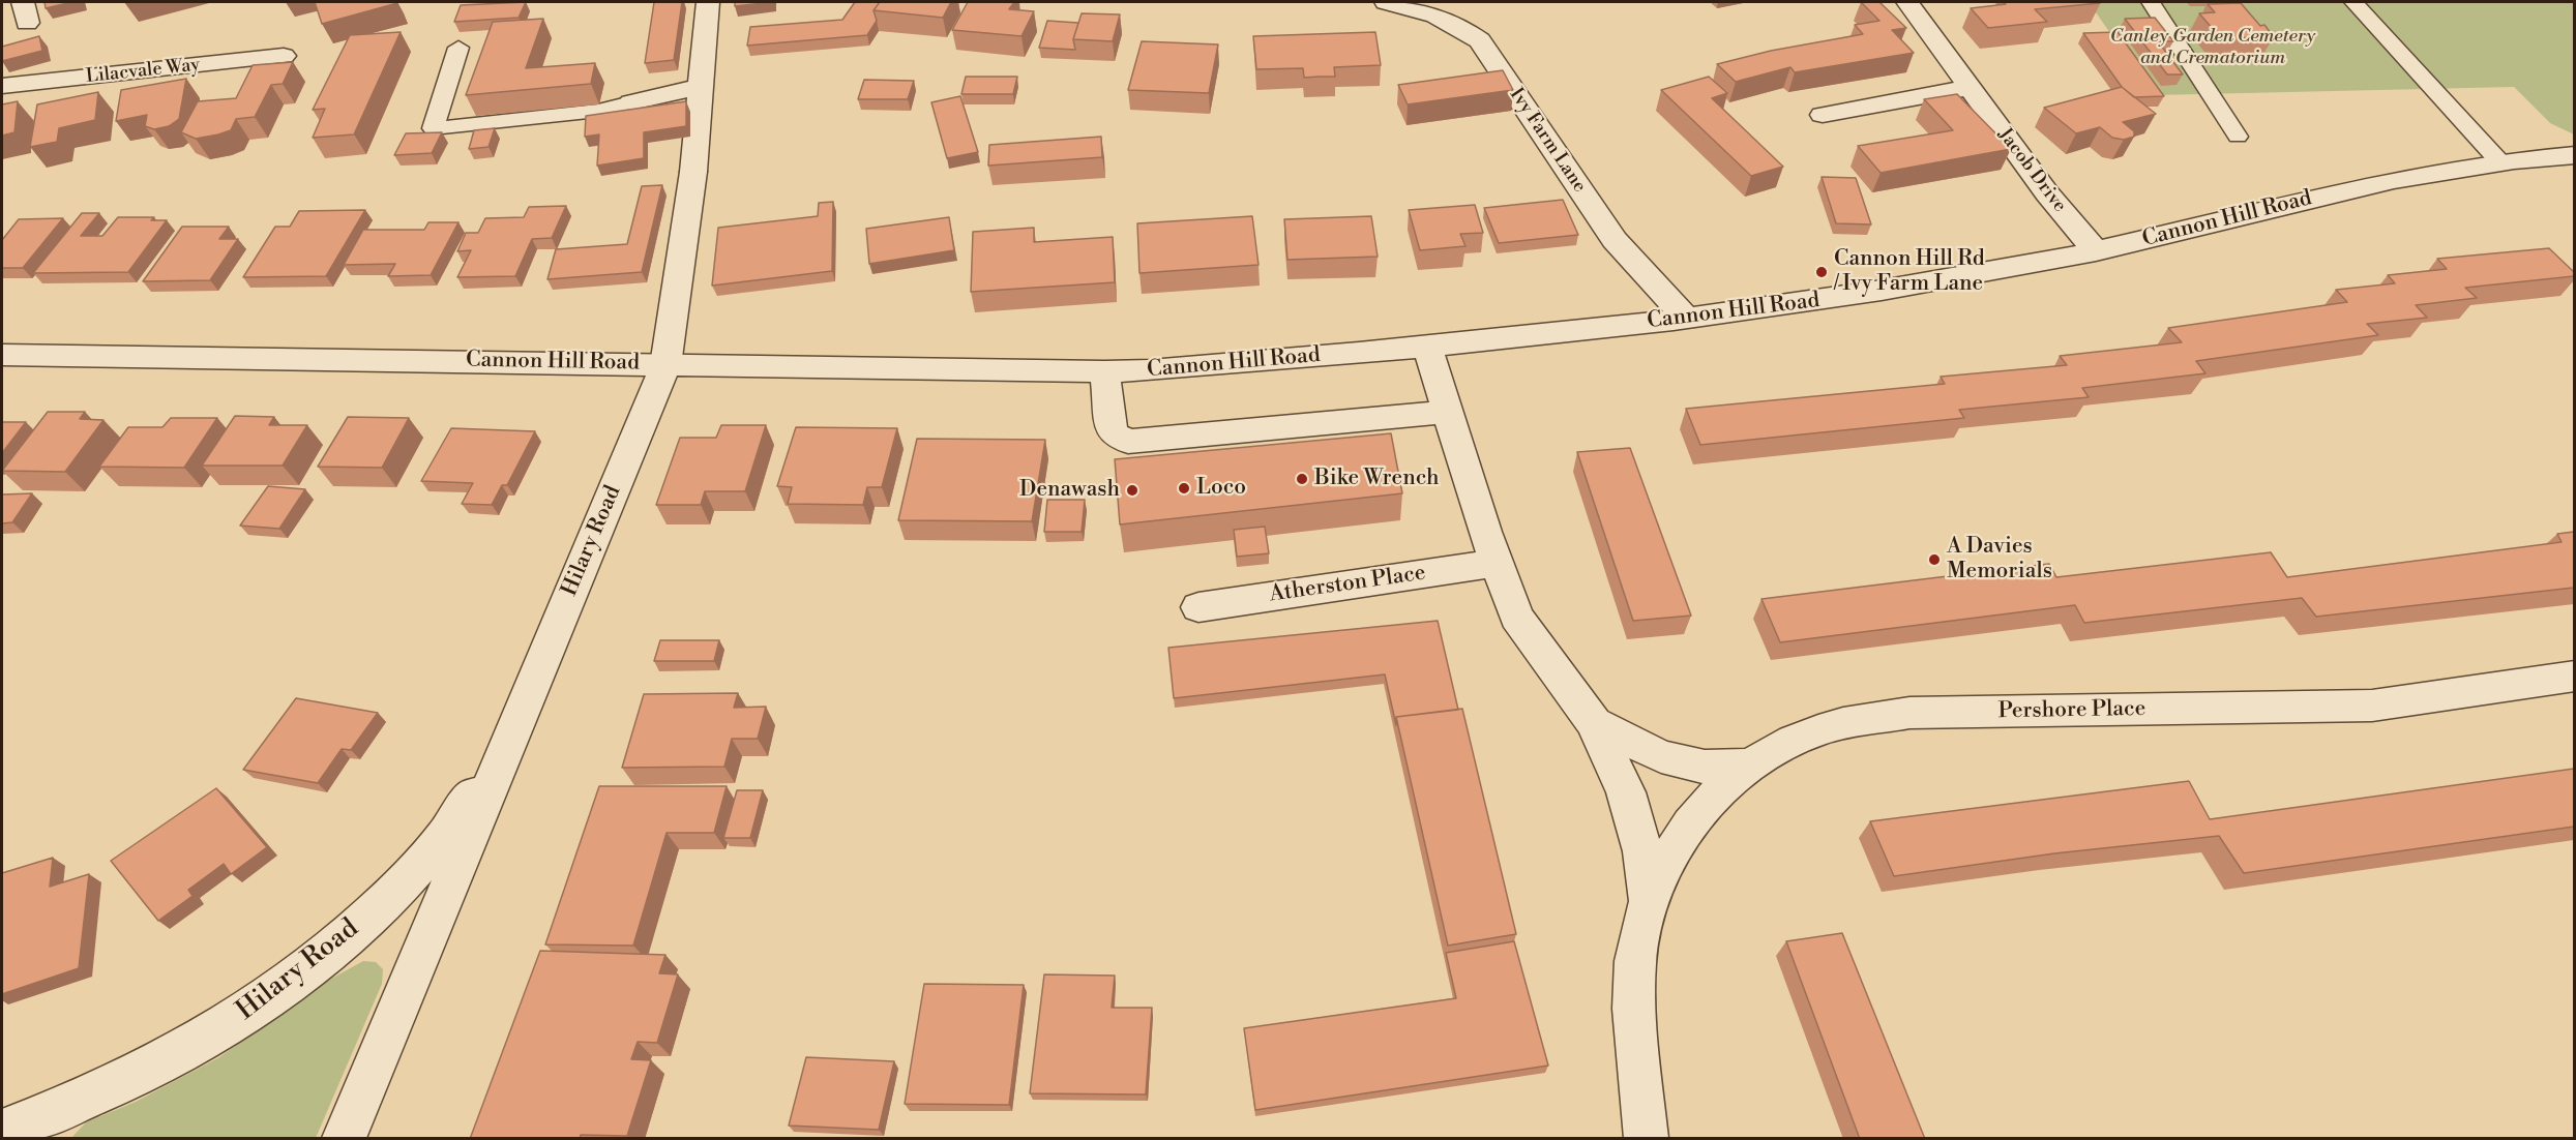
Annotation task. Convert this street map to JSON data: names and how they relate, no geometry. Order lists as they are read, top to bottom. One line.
{"streets":{"street":["Lilacvale Way","Ivy Farm Lane","Jacob Drive","Cannon Hill Road","Hilary Road","Atherston Place","Pershore Place"]},"crossings":[["Ivy Farm Lane","Cannon Hill Road"],["Jacob Drive","Cannon Hill Road"],["Cannon Hill Road","Hilary Road"]],"parks":["Canley Garden Cemetery and Crematorium"],"places":["Cannon Hill Rd / Ivy Farm Lane","Bike Wrench","Loco","Denawash","A Davies Memorials"]}
